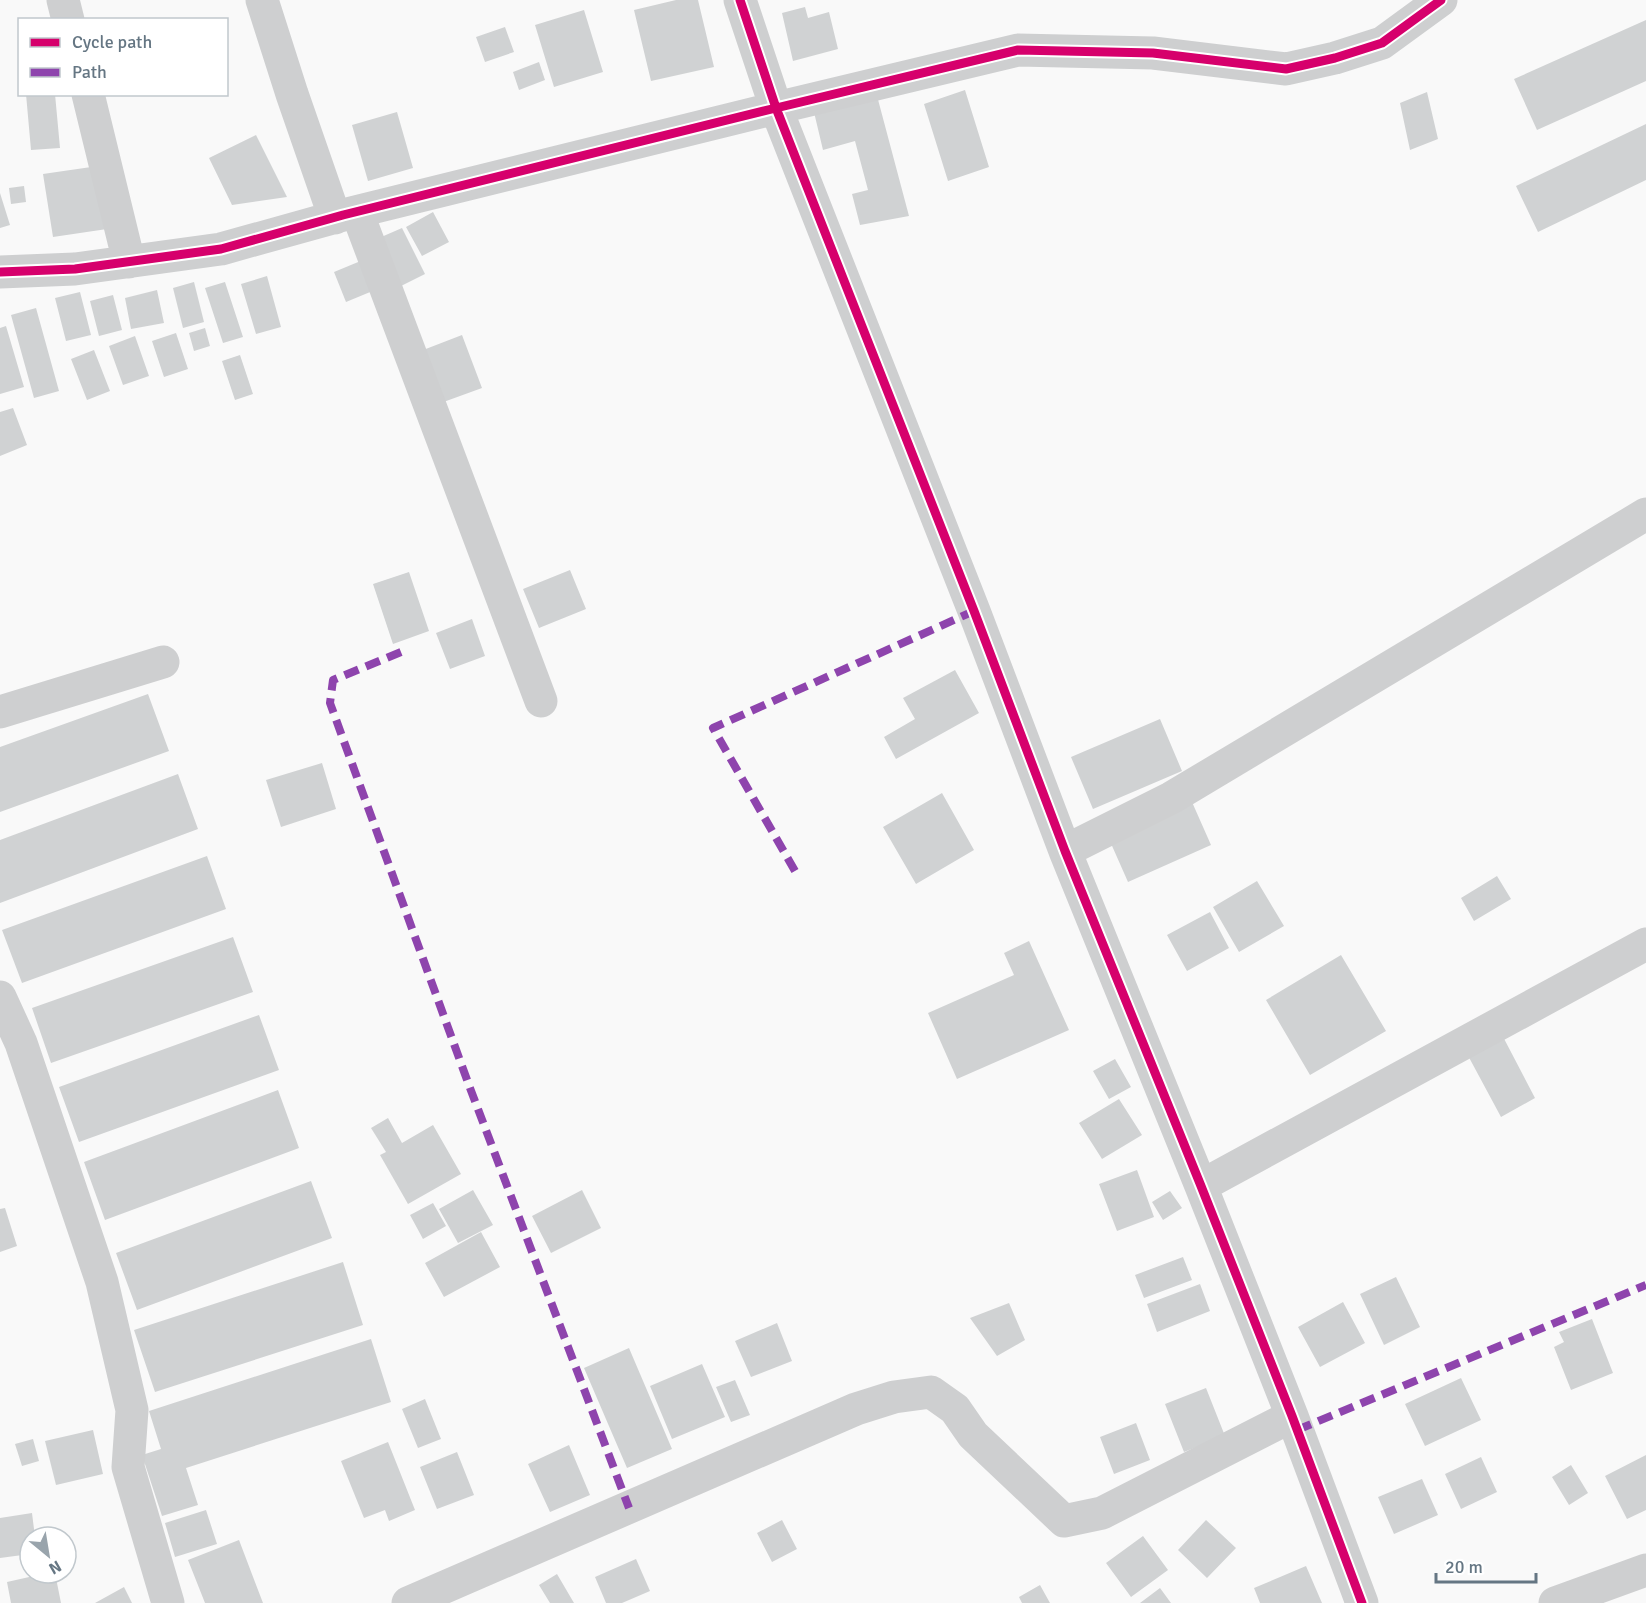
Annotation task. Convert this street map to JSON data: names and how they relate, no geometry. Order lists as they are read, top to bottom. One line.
{"legend":["Cycle path","Path"],"scale_bar":"20 m","north":"bottom right"}
